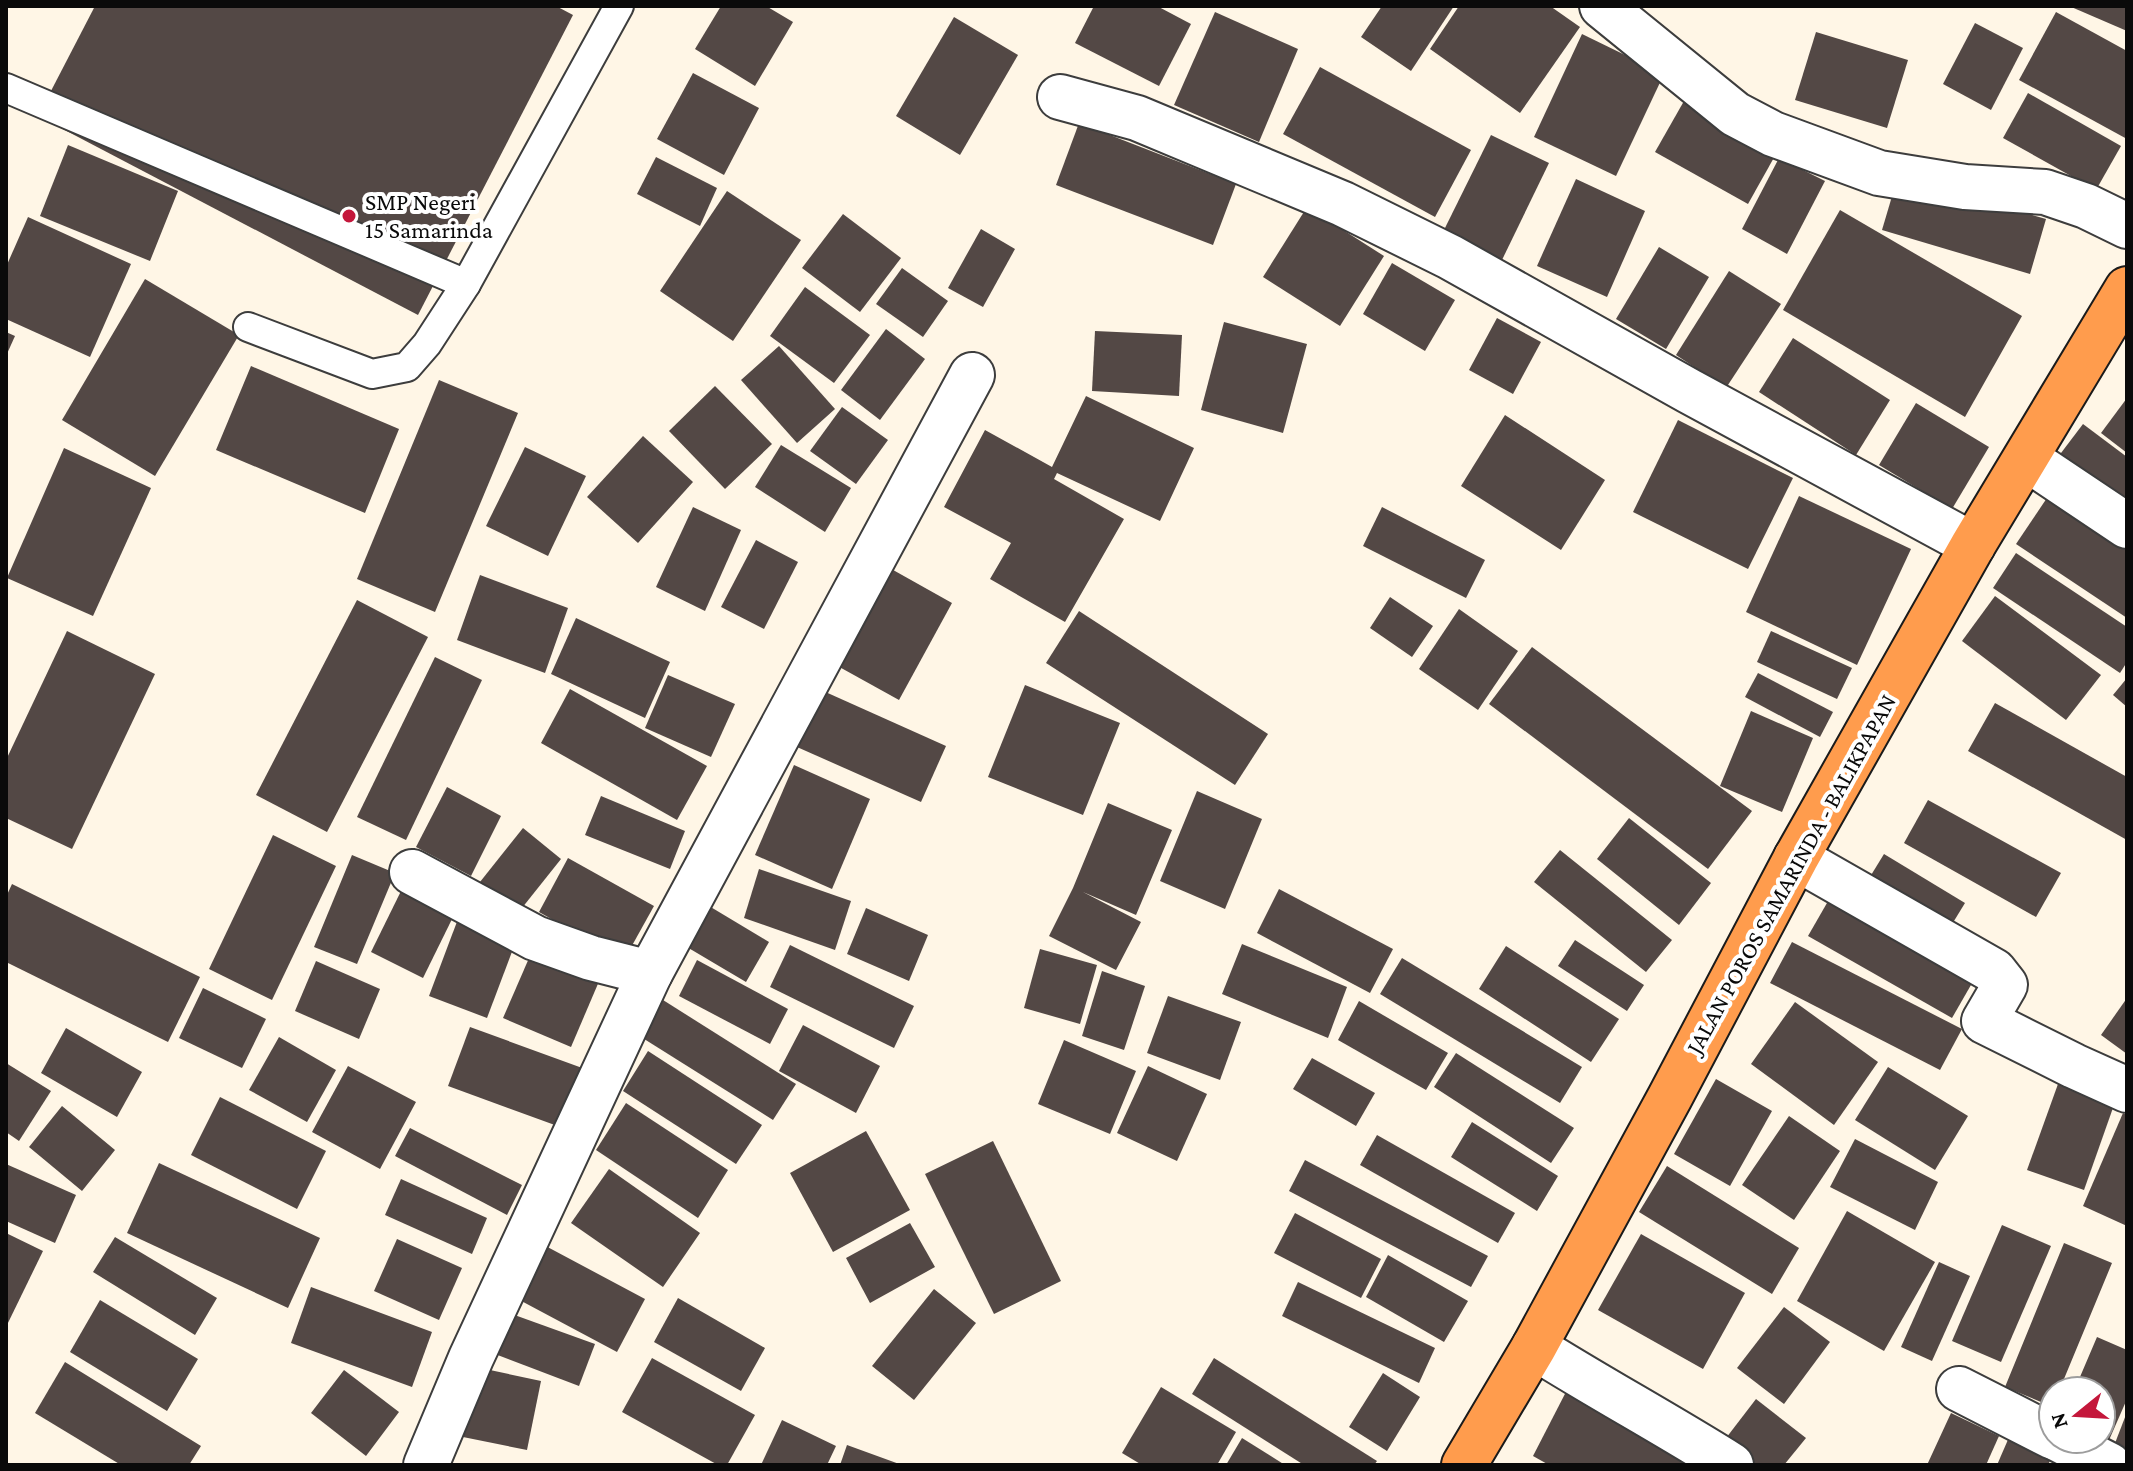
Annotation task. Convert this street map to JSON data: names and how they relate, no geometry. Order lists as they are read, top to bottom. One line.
{"streets":{"highway":["JALAN POROS SAMARINDA - BALIKPAPAN"]},"places":["SMP Negeri 15 Samarinda"],"north":"left"}
